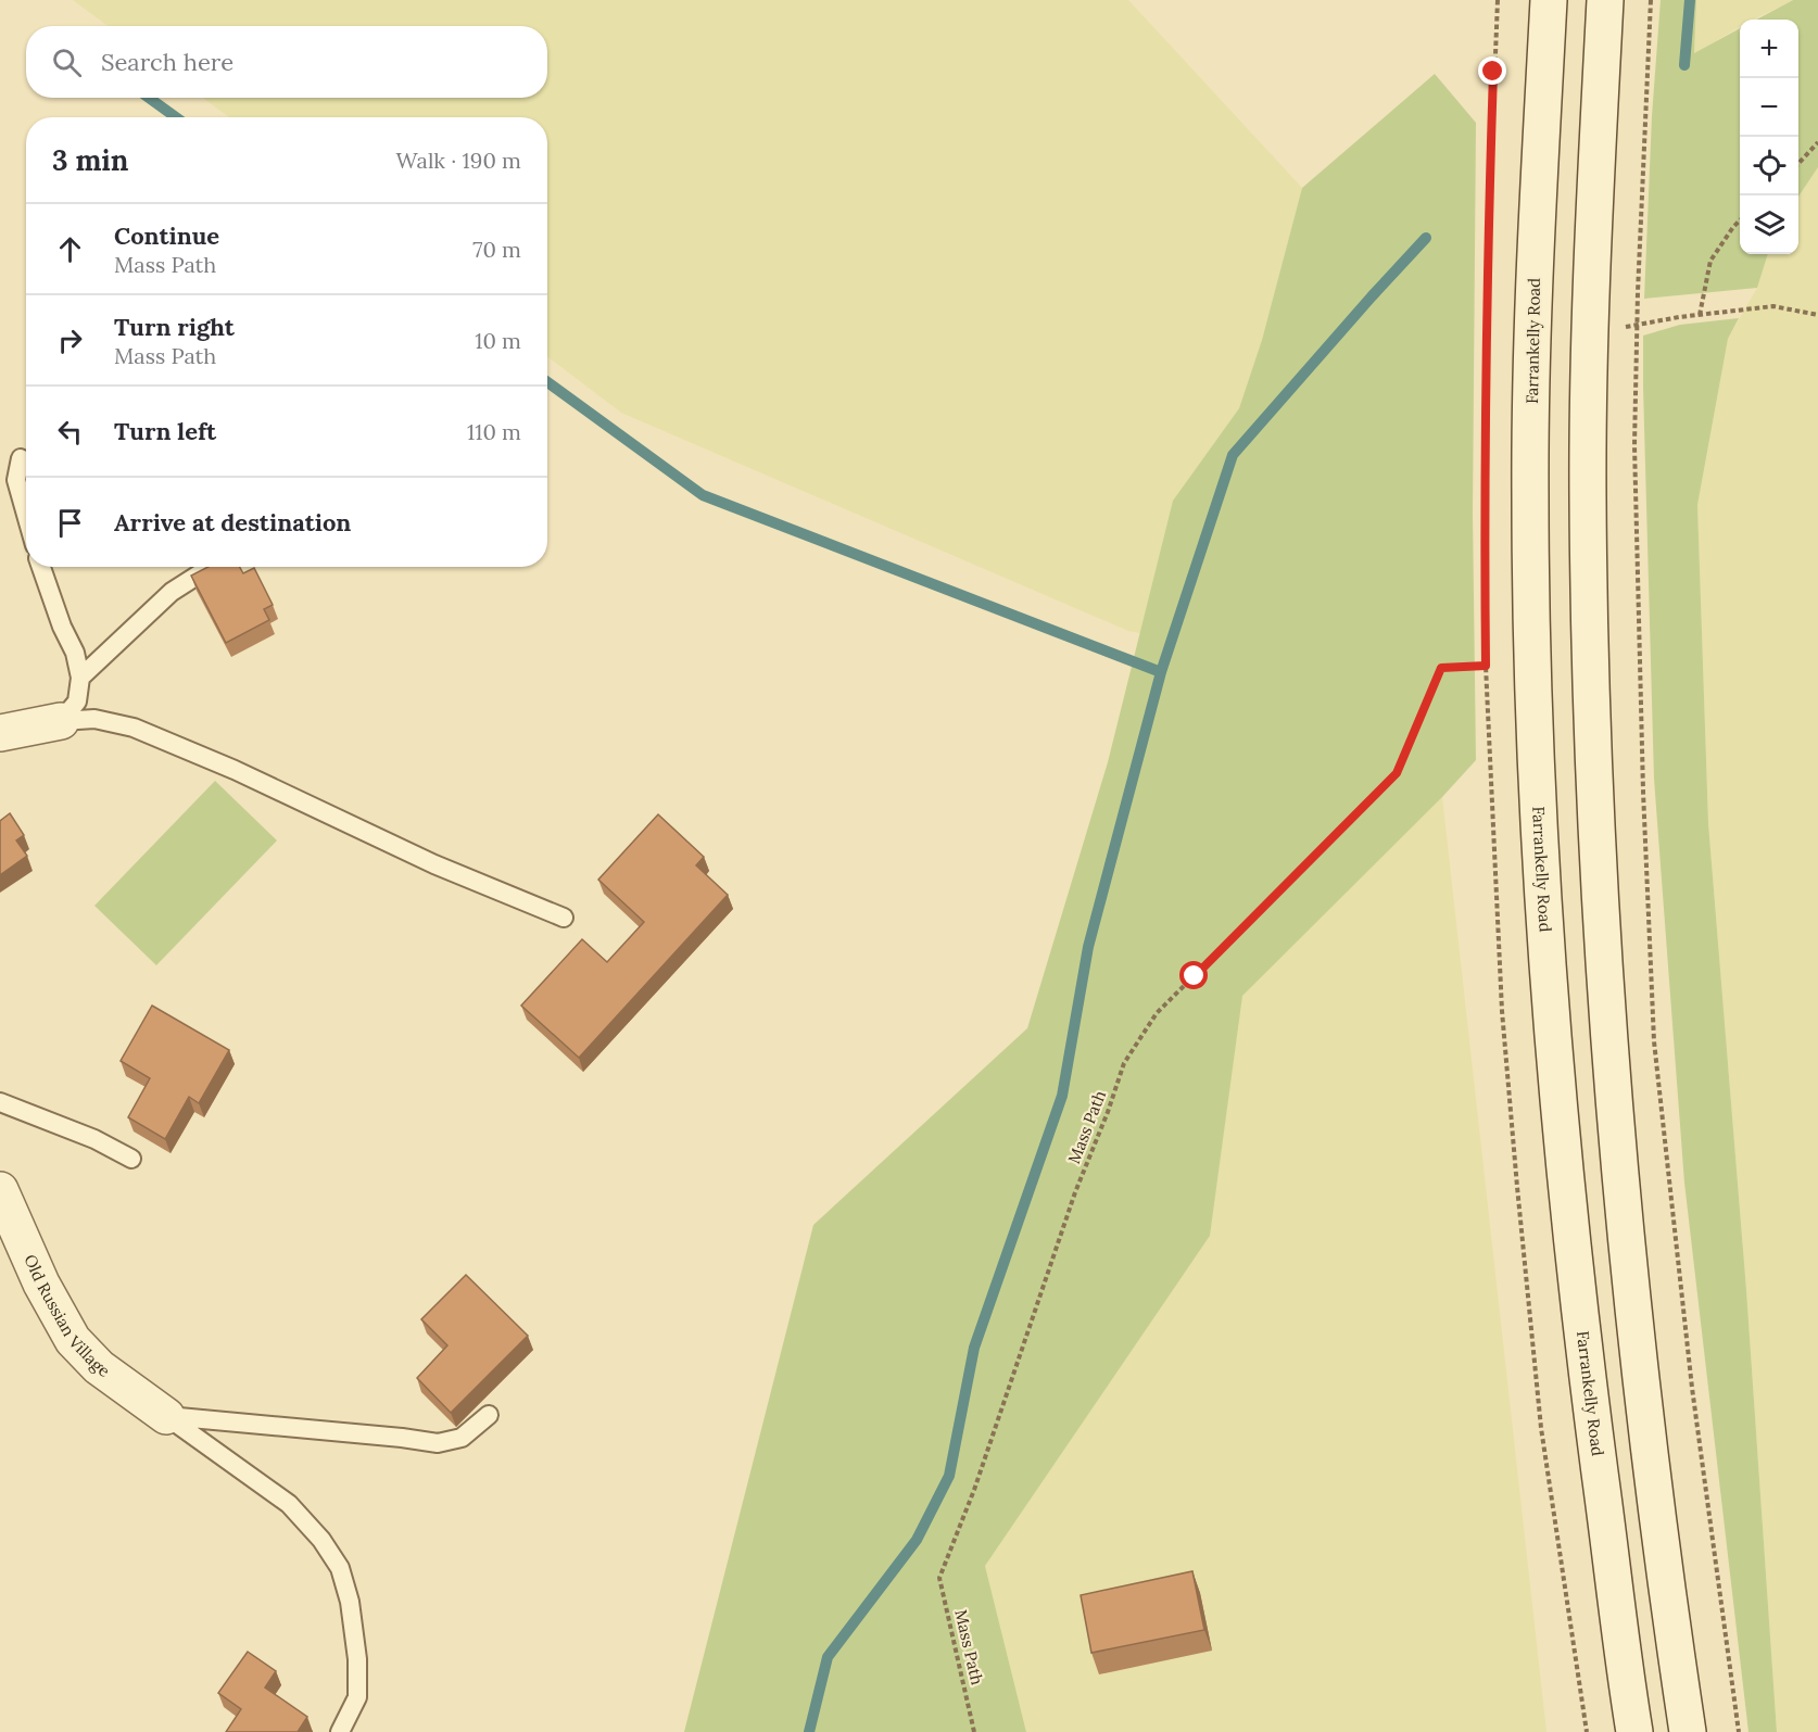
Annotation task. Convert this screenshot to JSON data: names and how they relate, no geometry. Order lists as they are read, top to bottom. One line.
{"streets":{"main road":["Farrankelly Road","Old Russian Village"],"path":["Mass Path"]},"page":{"map_buttons":["+","−"],"search":"Search here","heading":["3 min","Walk · 190 m"],"list":[["Continue","Mass Path","70 m"],["Turn right","Mass Path","10 m"],["Turn left","110 m"],"Arrive at destination"]}}
